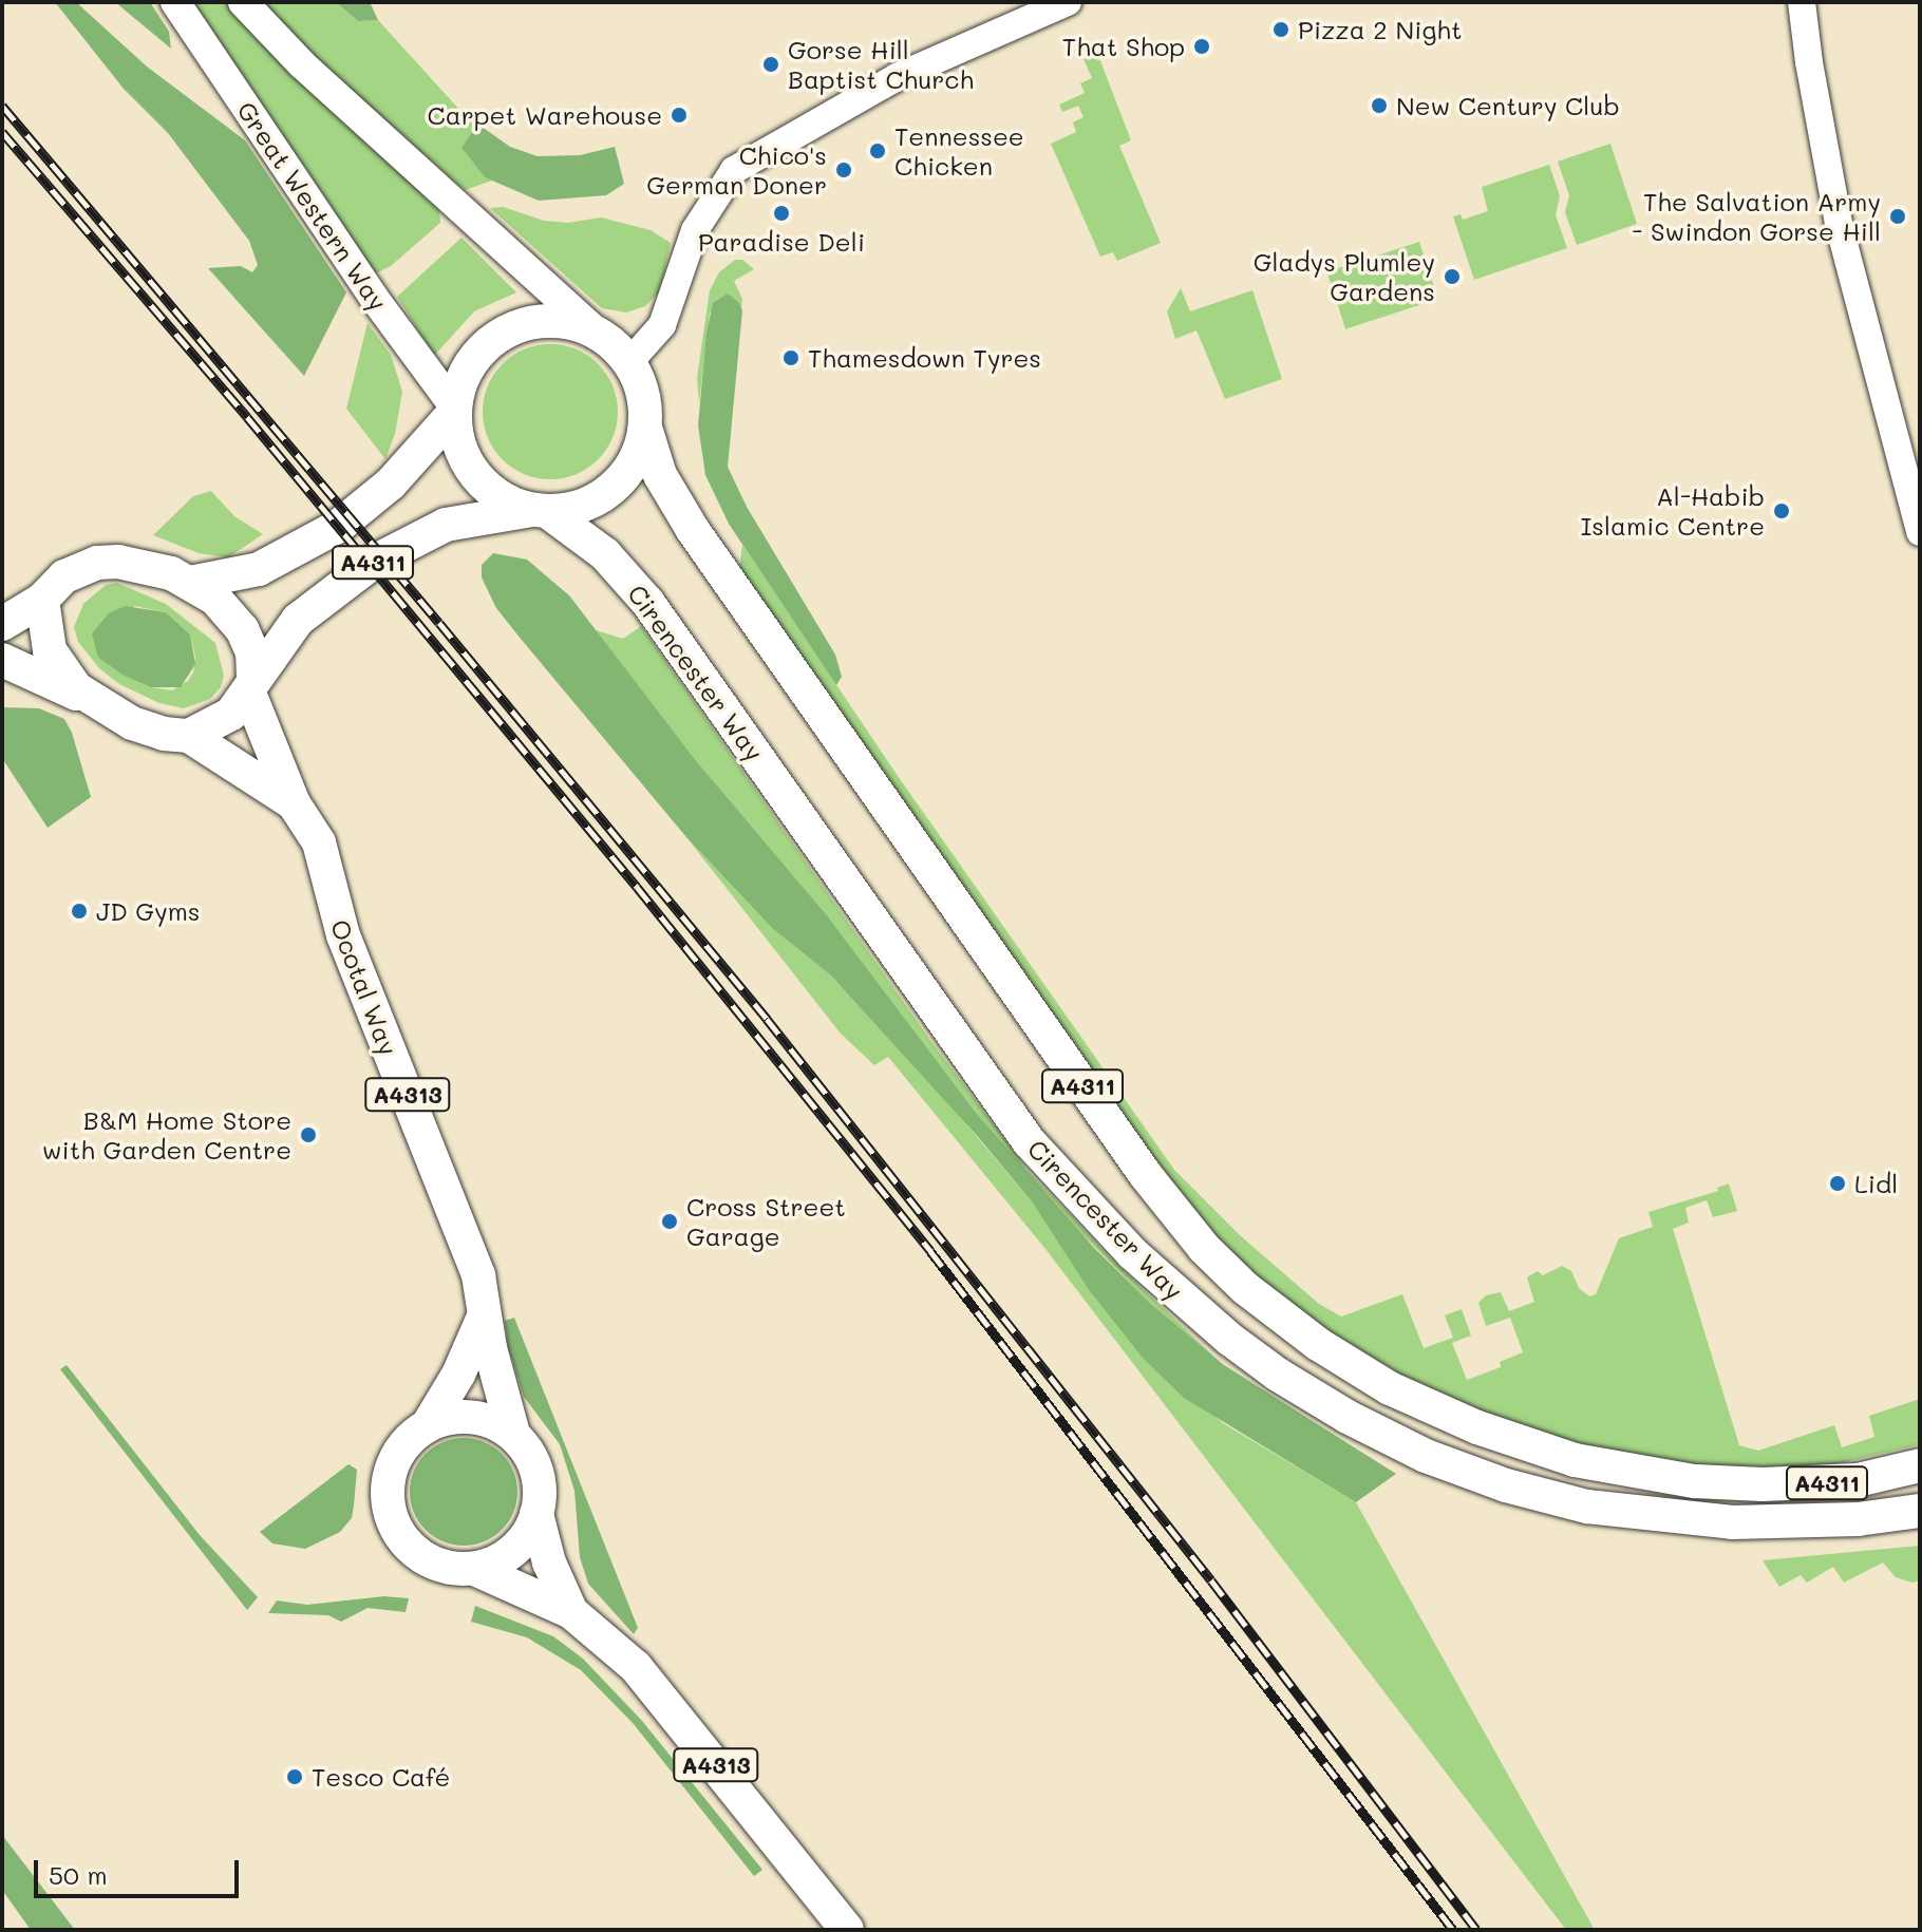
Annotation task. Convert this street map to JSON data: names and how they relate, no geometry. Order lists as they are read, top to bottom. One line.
{"streets":{"main road":["Great Western Way","A4311","Cirencester Way","Ocotal Way","A4313"]},"crossings":[["Great Western Way","A4311"],["Great Western Way","Cirencester Way"],["A4311","Cirencester Way"],["A4311","Ocotal Way"],["Ocotal Way","A4313"]],"places":["Pizza 2 Night","That Shop","Gorse Hill Baptist Church","New Century Club","Carpet Warehouse","Tennessee Chicken","Chico's German Doner","Paradise Deli","The Salvation Army - Swindon Gorse Hill","Gladys Plumley Gardens","Thamesdown Tyres","Al-Habib Islamic Centre","JD Gyms","B&M Home Store with Garden Centre","Lidl","Cross Street Garage","Tesco Café"],"scale_bar":"50 m"}
